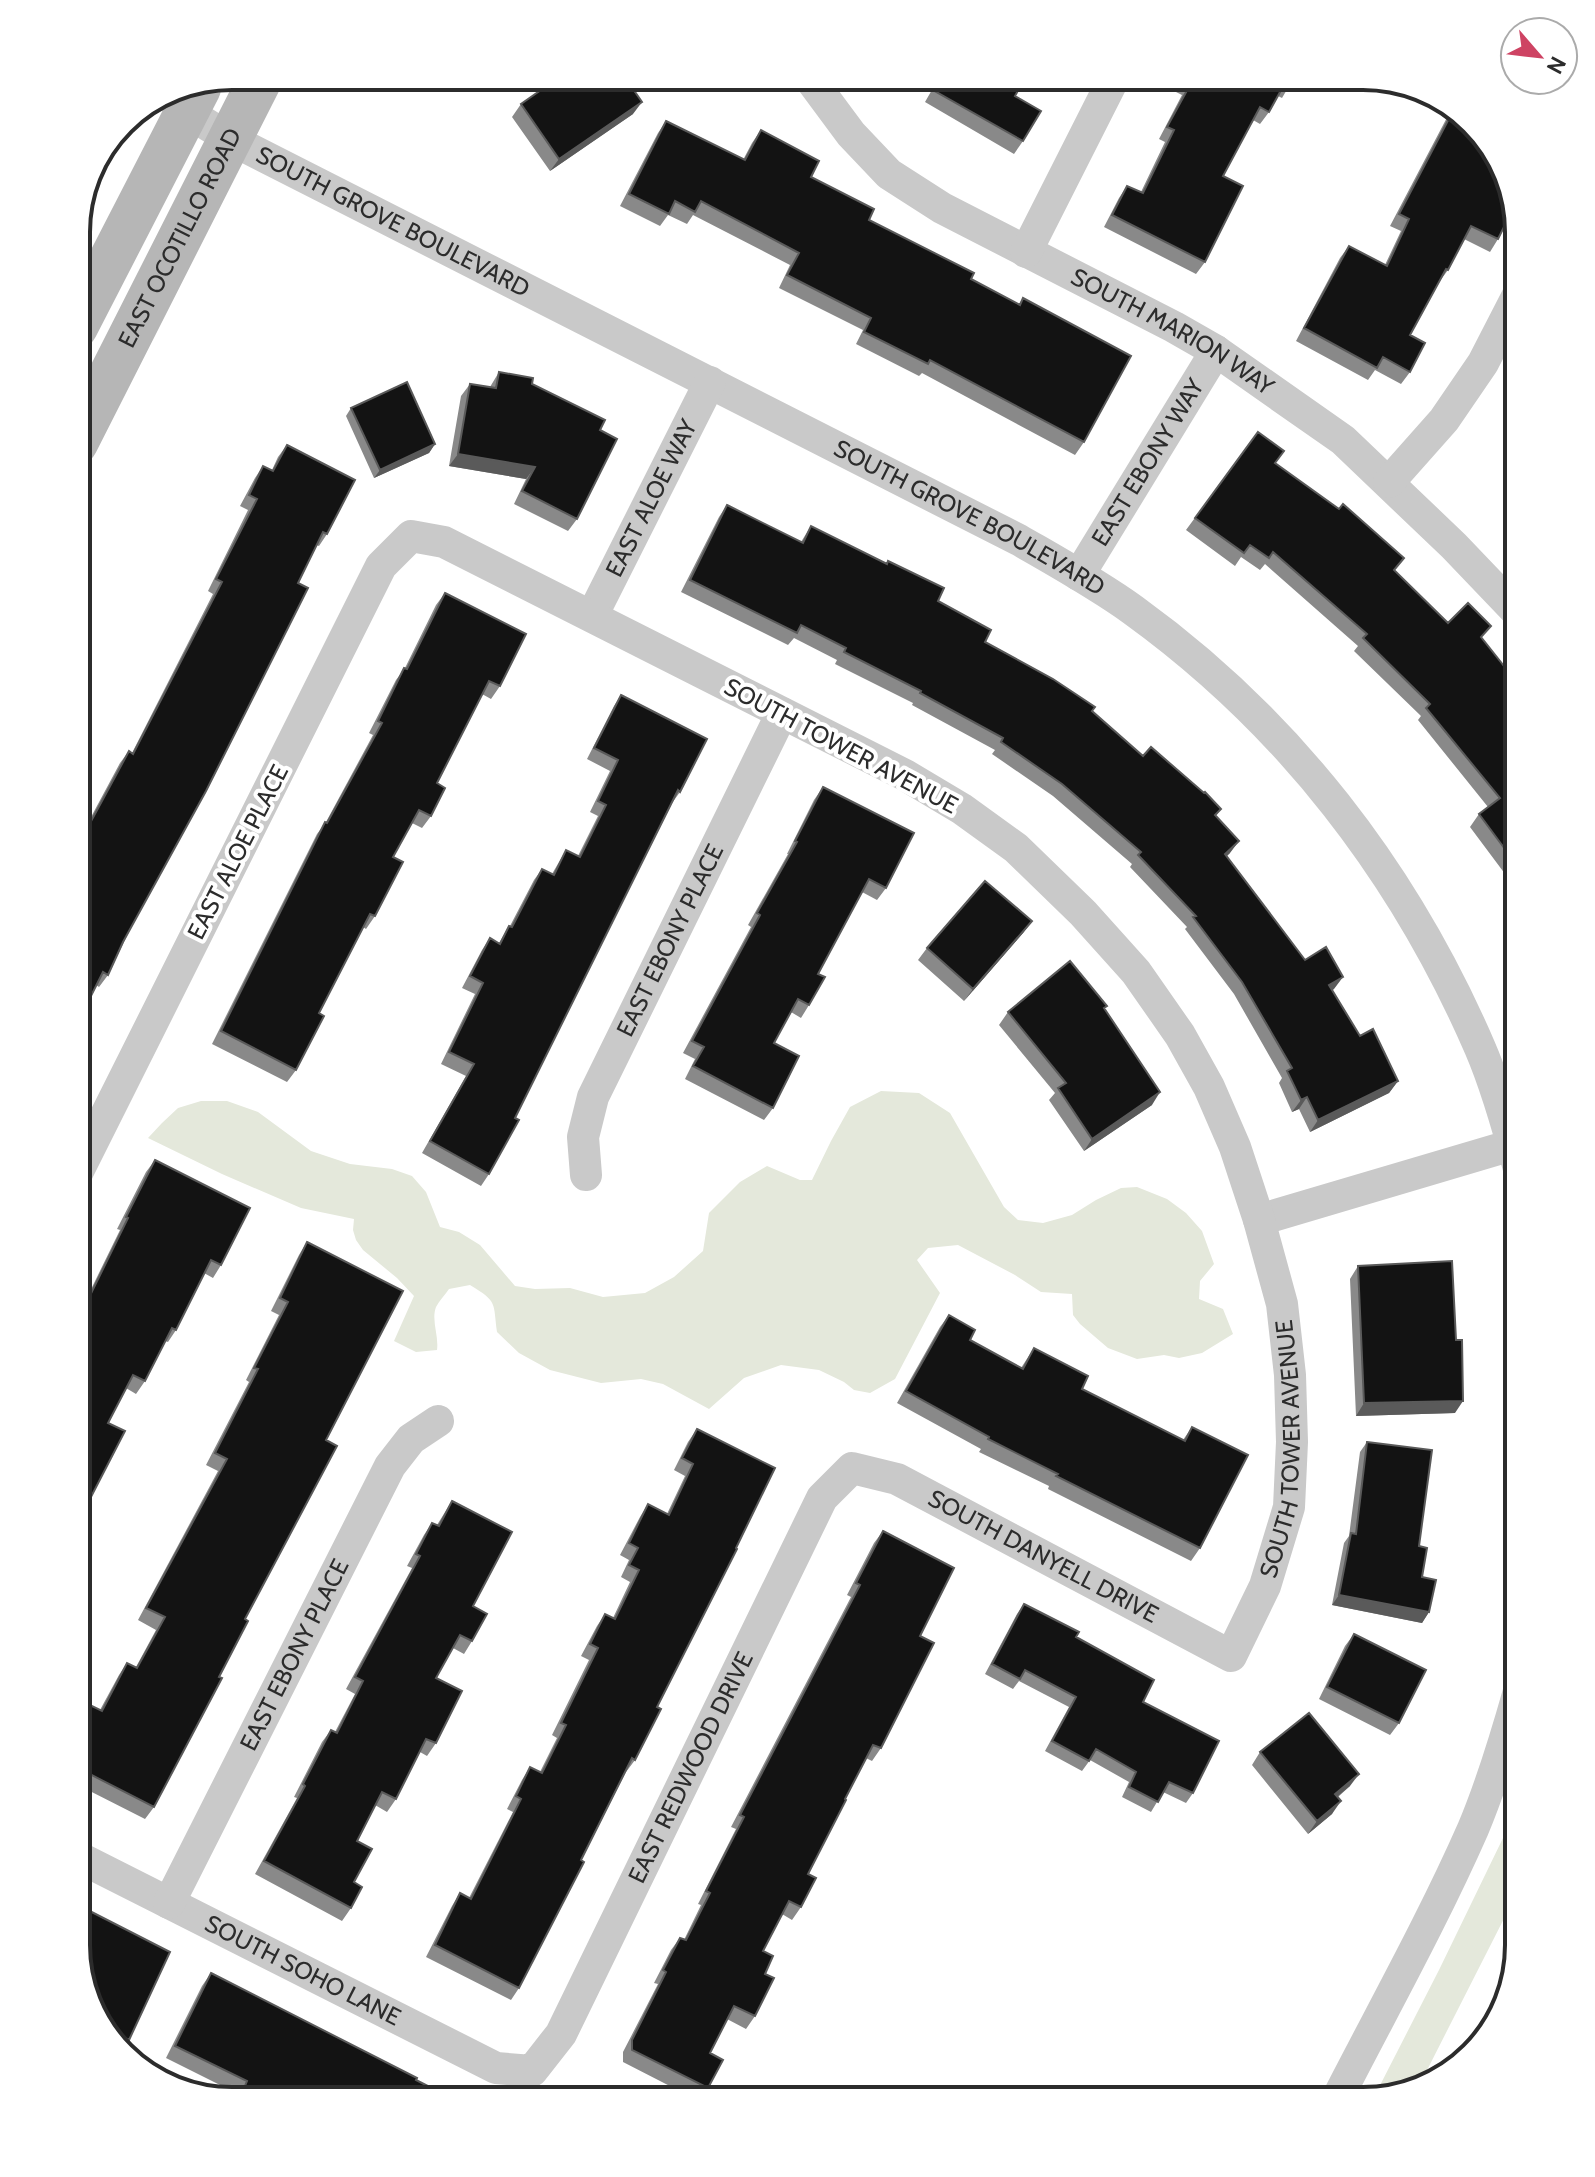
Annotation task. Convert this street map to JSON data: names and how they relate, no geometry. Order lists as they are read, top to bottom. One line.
{"streets":{"main road":["EAST OCOTILLO ROAD"],"street":["SOUTH GROVE BOULEVARD","SOUTH MARION WAY","EAST EBONY WAY","EAST ALOE WAY","SOUTH TOWER AVENUE","EAST ALOE PLACE","EAST EBONY PLACE","SOUTH DANYELL DRIVE","EAST REDWOOD DRIVE","SOUTH SOHO LANE"]},"crossings":[["SOUTH GROVE BOULEVARD","EAST OCOTILLO ROAD"],["SOUTH GROVE BOULEVARD","EAST EBONY WAY"],["SOUTH GROVE BOULEVARD","EAST ALOE WAY"],["SOUTH MARION WAY","EAST EBONY WAY"],["EAST ALOE WAY","SOUTH TOWER AVENUE"],["SOUTH TOWER AVENUE","EAST ALOE PLACE"],["SOUTH TOWER AVENUE","EAST EBONY PLACE"],["SOUTH TOWER AVENUE","SOUTH DANYELL DRIVE"],["EAST EBONY PLACE","SOUTH SOHO LANE"],["SOUTH DANYELL DRIVE","EAST REDWOOD DRIVE"],["EAST REDWOOD DRIVE","SOUTH SOHO LANE"]],"north":"bottom right"}
